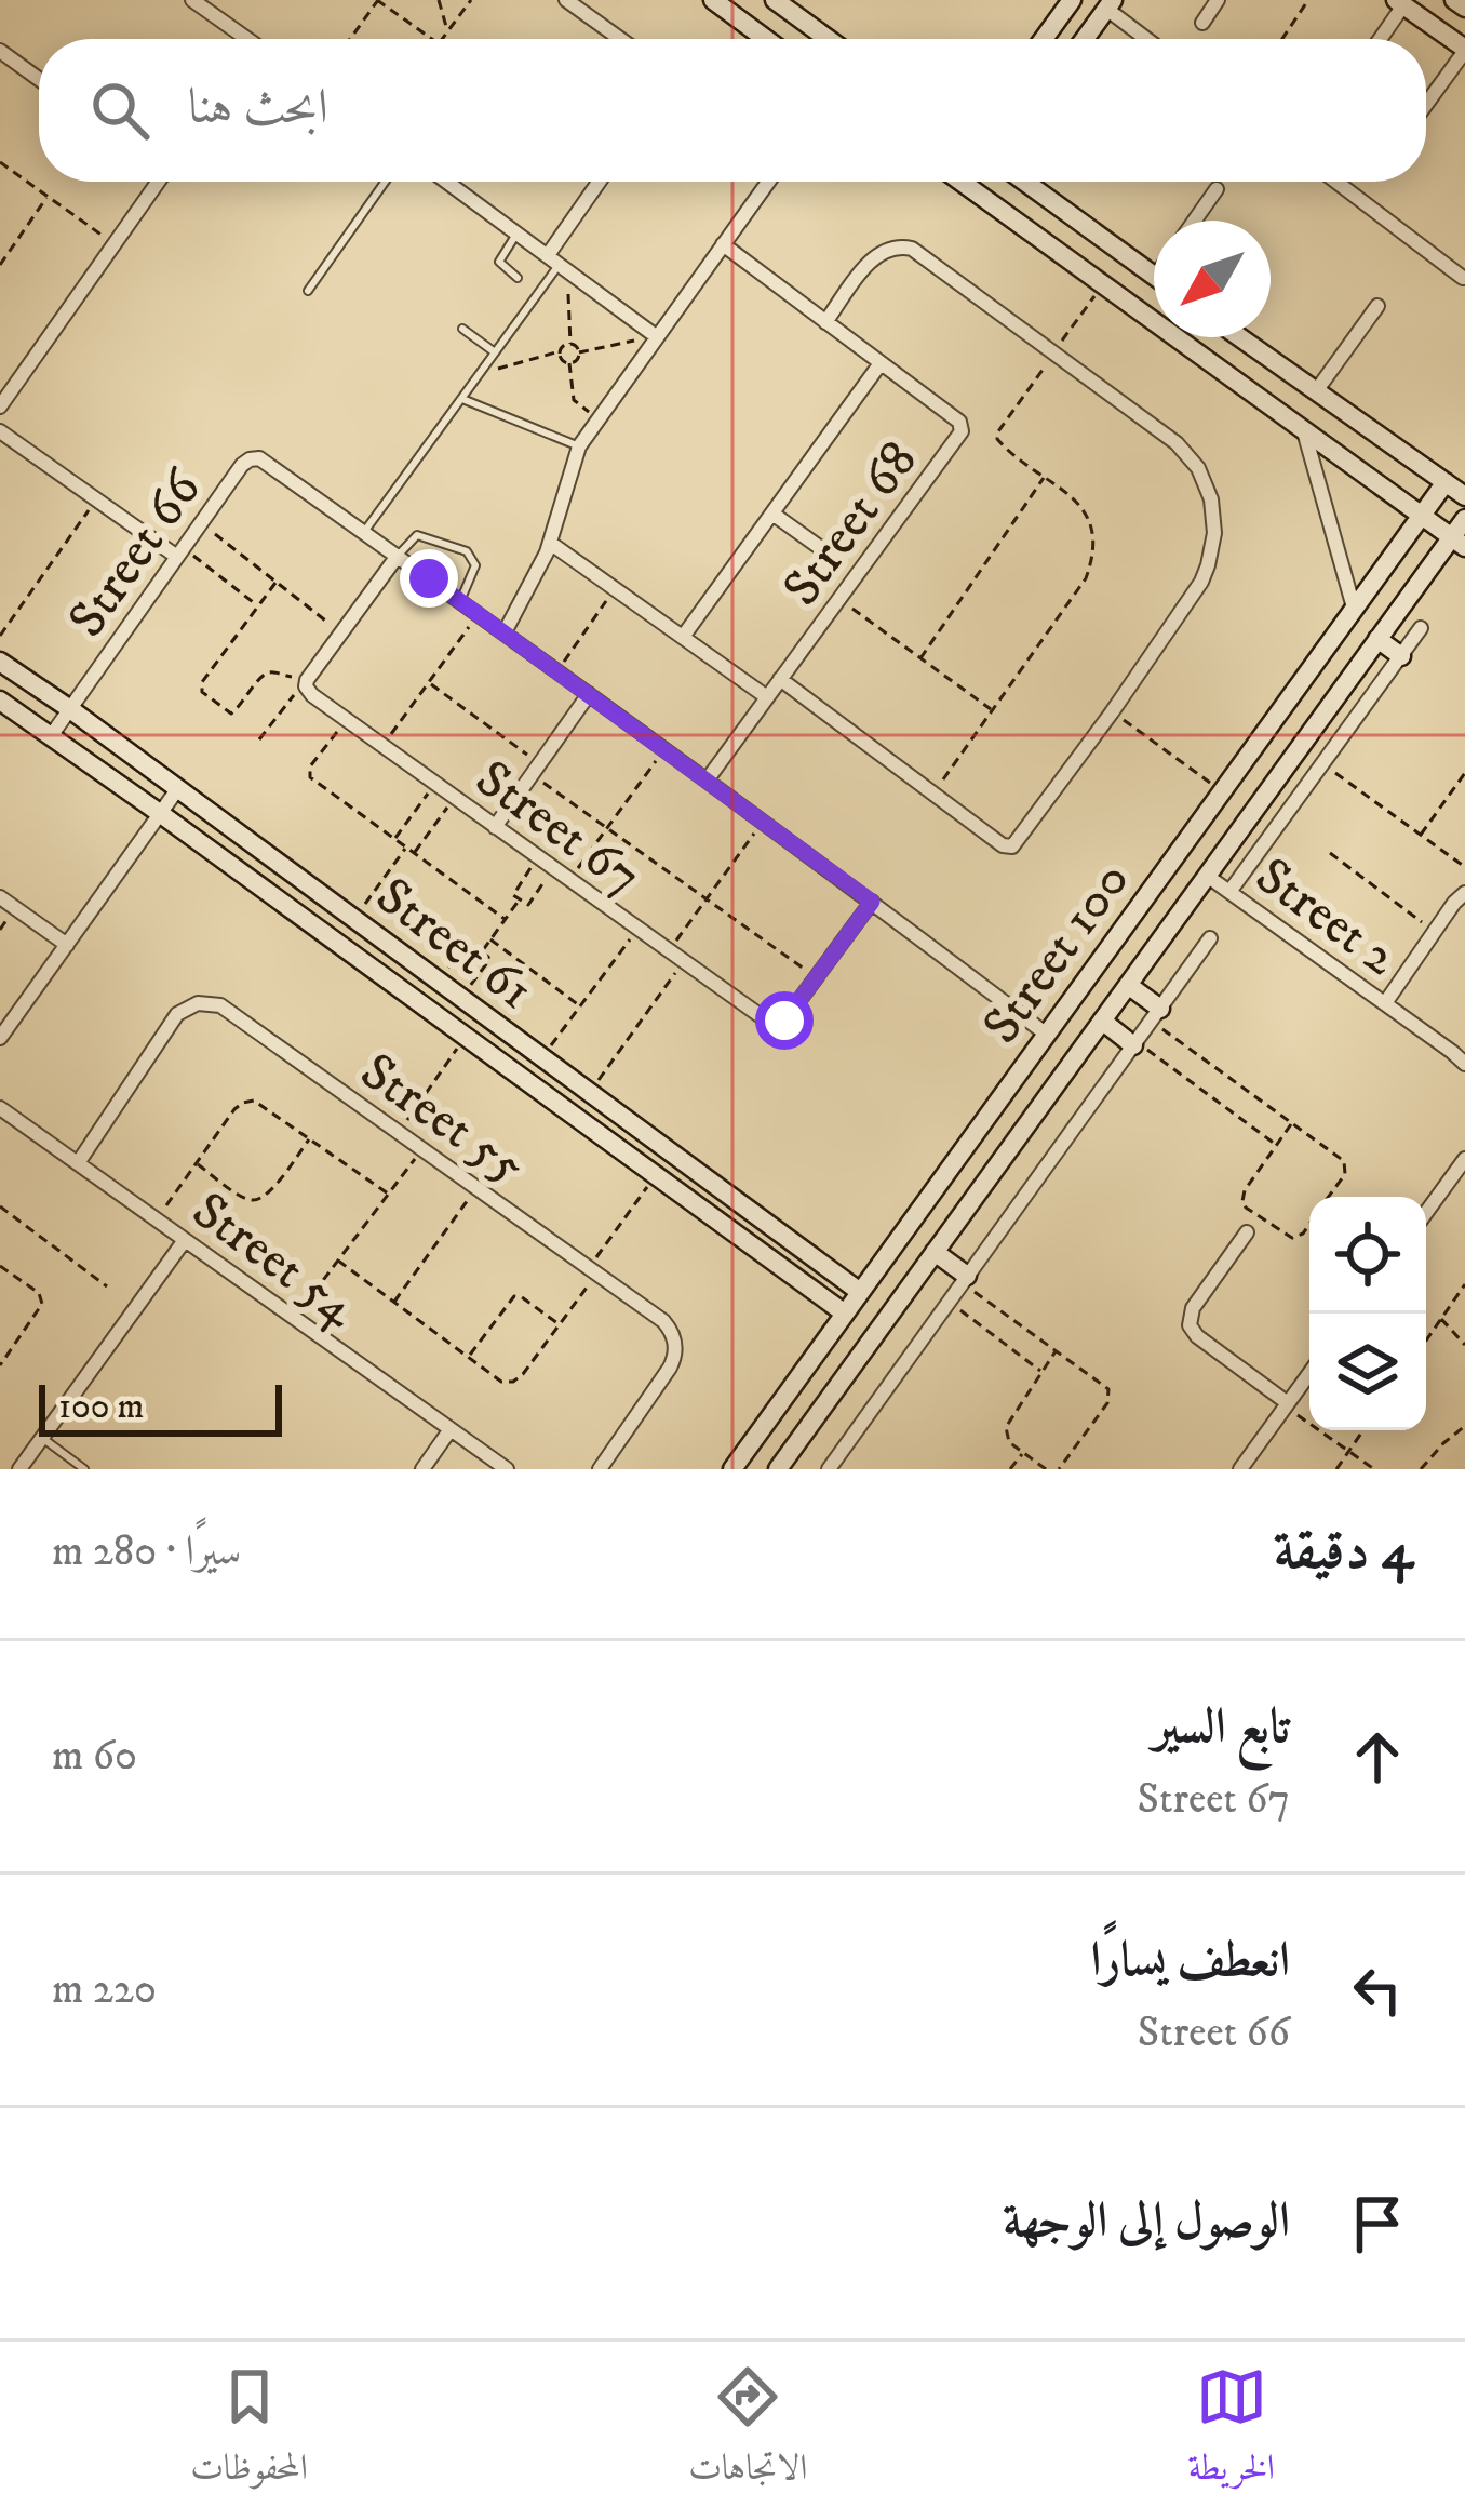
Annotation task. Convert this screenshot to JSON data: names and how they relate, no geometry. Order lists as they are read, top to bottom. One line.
{"streets":{"main road":["Street 61","Street 100"],"street":["Street 68","Street 66","Street 67","Street 2","Street 55","Street 54"]},"crossings":[["Street 68","Street 66"],["Street 66","Street 67"],["Street 66","Street 61"],["Street 66","Street 100"],["Street 2","Street 100"],["Street 61","Street 100"],["Street 55","Street 54"]],"scale_bar":"100 m","north":"bottom left","page":{"search":"ابحث هنا","scale":"100 m","heading":["4 دقيقة","سيرًا · 280 m"],"list":[["تابع السير","Street 67","60 m"],["انعطف يسارًا","Street 66","220 m"],"الوصول إلى الوجهة"],"nav":["الخريطة","الاتجاهات","المحفوظات"]}}
